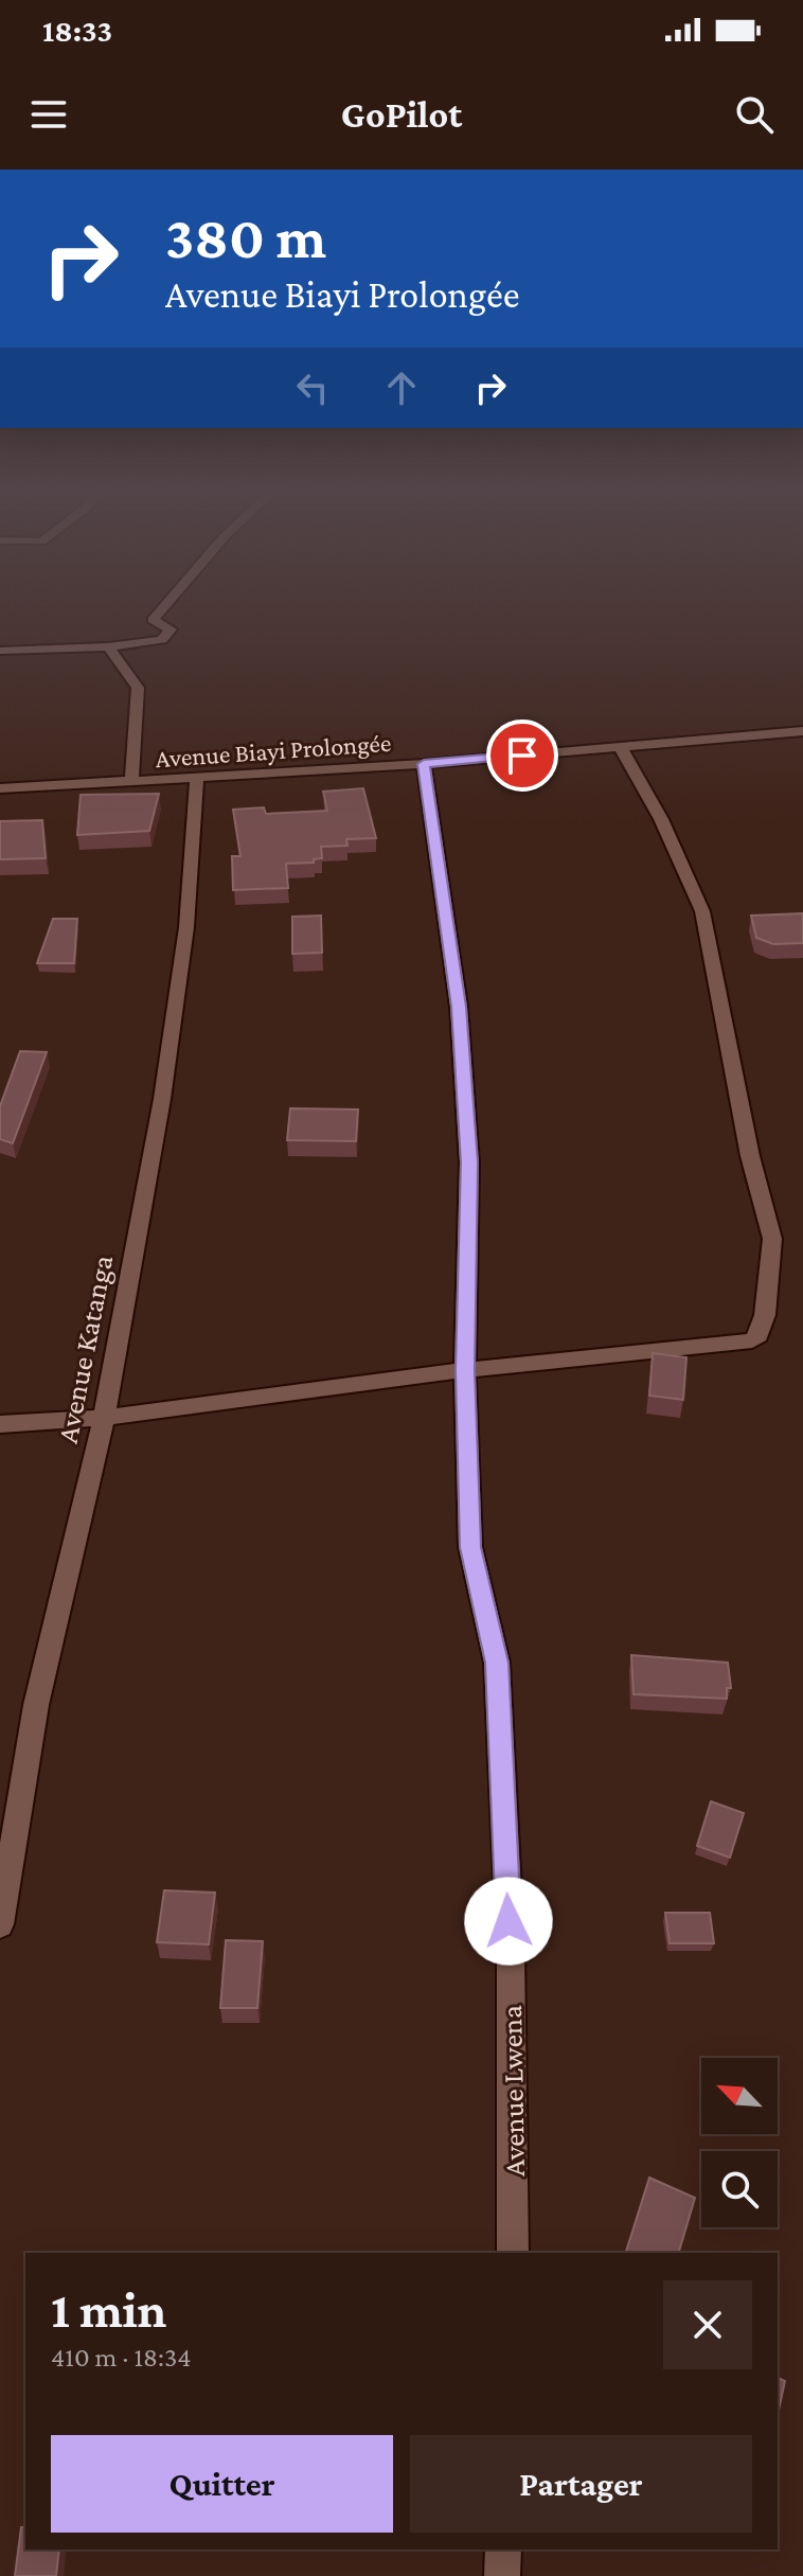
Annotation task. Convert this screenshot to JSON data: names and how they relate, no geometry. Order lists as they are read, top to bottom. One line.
{"streets":{"street":["Avenue Biayi Prolongée","Avenue Katanga","Avenue Lwena"]},"crossings":[["Avenue Biayi Prolongée","Avenue Katanga"],["Avenue Biayi Prolongée","Avenue Lwena"]],"north":"top left","page":{"status":"18:33","header":"GoPilot","turn":["380 m","Avenue Biayi Prolongée"],"heading":["1 min","410 m · 18:34"],"buttons":["Quitter","Partager"]}}
